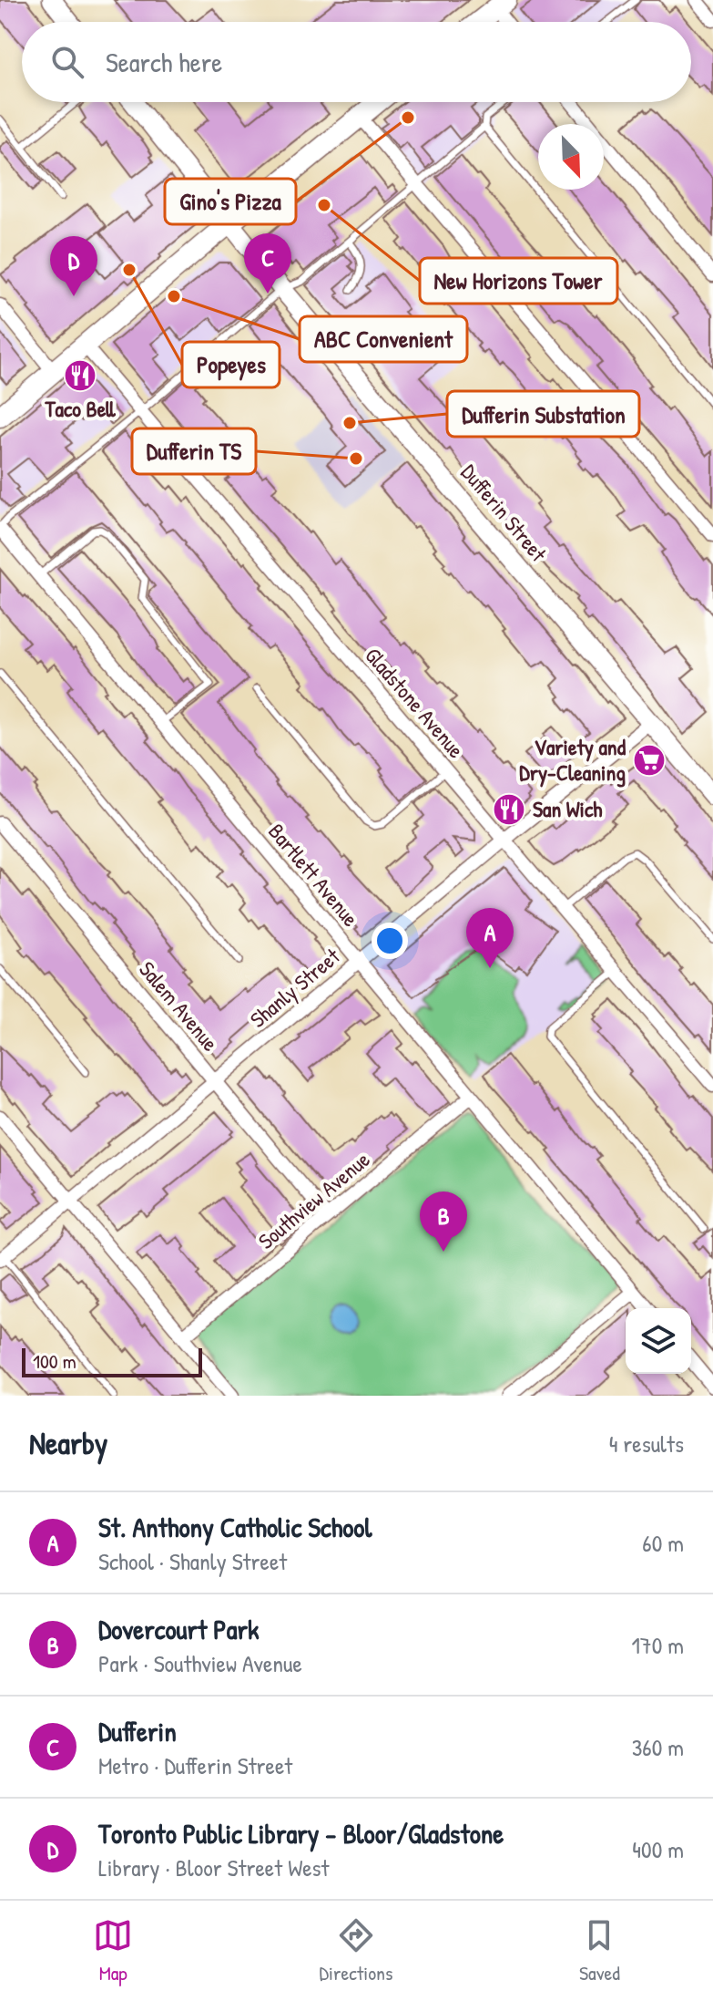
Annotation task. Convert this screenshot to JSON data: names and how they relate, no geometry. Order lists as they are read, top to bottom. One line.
{"streets":{"main road":["Dufferin Street"],"street":["Gladstone Avenue","Bartlett Avenue","Shanly Street","Salem Avenue","Southview Avenue"]},"crossings":[["Dufferin Street","Shanly Street"],["Gladstone Avenue","Shanly Street"],["Bartlett Avenue","Shanly Street"],["Bartlett Avenue","Southview Avenue"],["Shanly Street","Salem Avenue"],["Salem Avenue","Southview Avenue"]],"places":{"other":["Gino's Pizza","New Horizons Tower","Popeyes","ABC Convenient","Dufferin Substation","Dufferin TS"],"restaurant":["Taco Bell","San Wich"],"supermarket":["Variety and Dry-Cleaning"]},"scale_bar":"100 m","north":"bottom right","page":{"search":"Search here","pins":["C","D","A","B"],"scale":"100 m","heading":["Nearby","4 results"],"list":[{"mark":"A","name":"St. Anthony Catholic School","note":"School · Shanly Street","value":"60 m"},{"mark":"B","name":"Dovercourt Park","note":"Park · Southview Avenue","value":"170 m"},{"mark":"C","name":"Dufferin","note":"Metro · Dufferin Street","value":"360 m"},{"mark":"D","name":"Toronto Public Library - Bloor/Gladstone","note":"Library · Bloor Street West","value":"400 m"}],"nav":["Map","Directions","Saved"]}}
